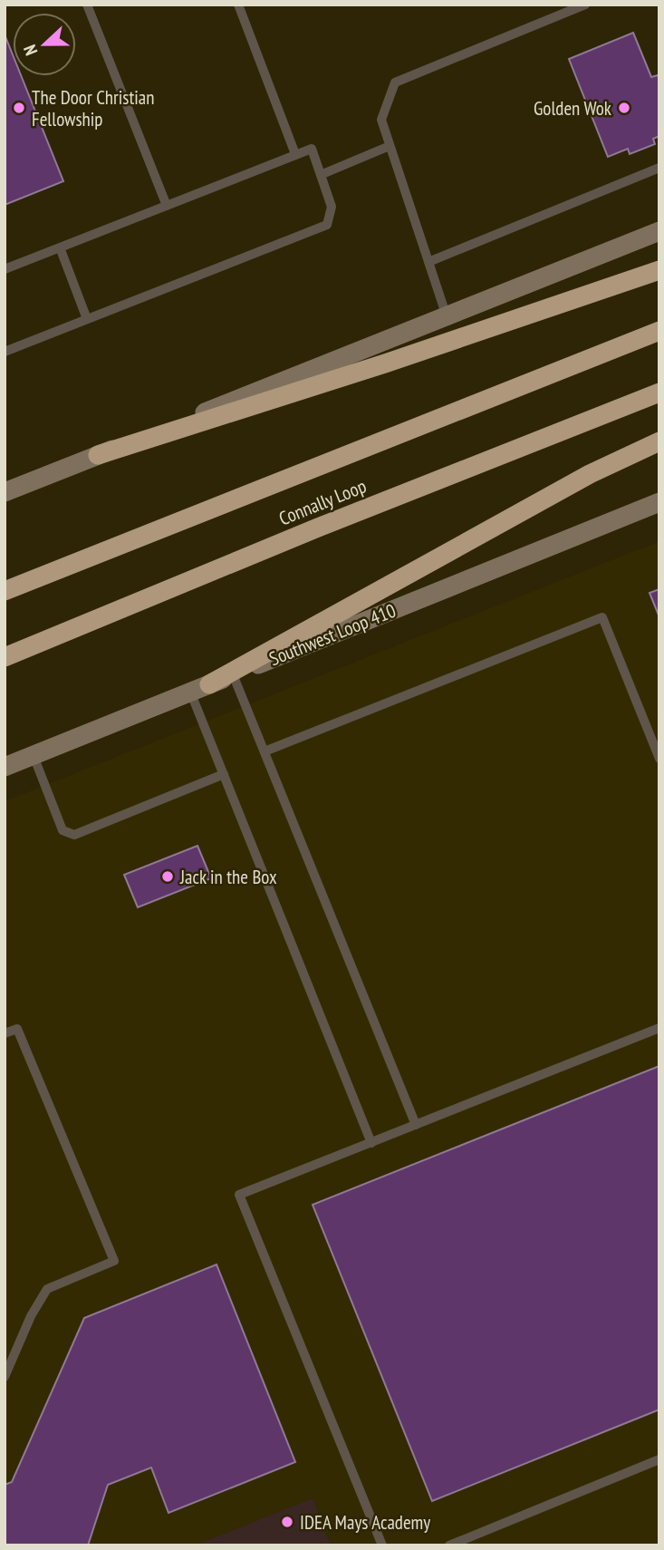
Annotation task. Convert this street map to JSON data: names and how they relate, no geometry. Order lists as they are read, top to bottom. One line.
{"streets":{"highway":["Connally Loop"],"main road":["Southwest Loop 410"]},"places":["The Door Christian Fellowship","Golden Wok","Jack in the Box","IDEA Mays Academy"],"north":"left"}
